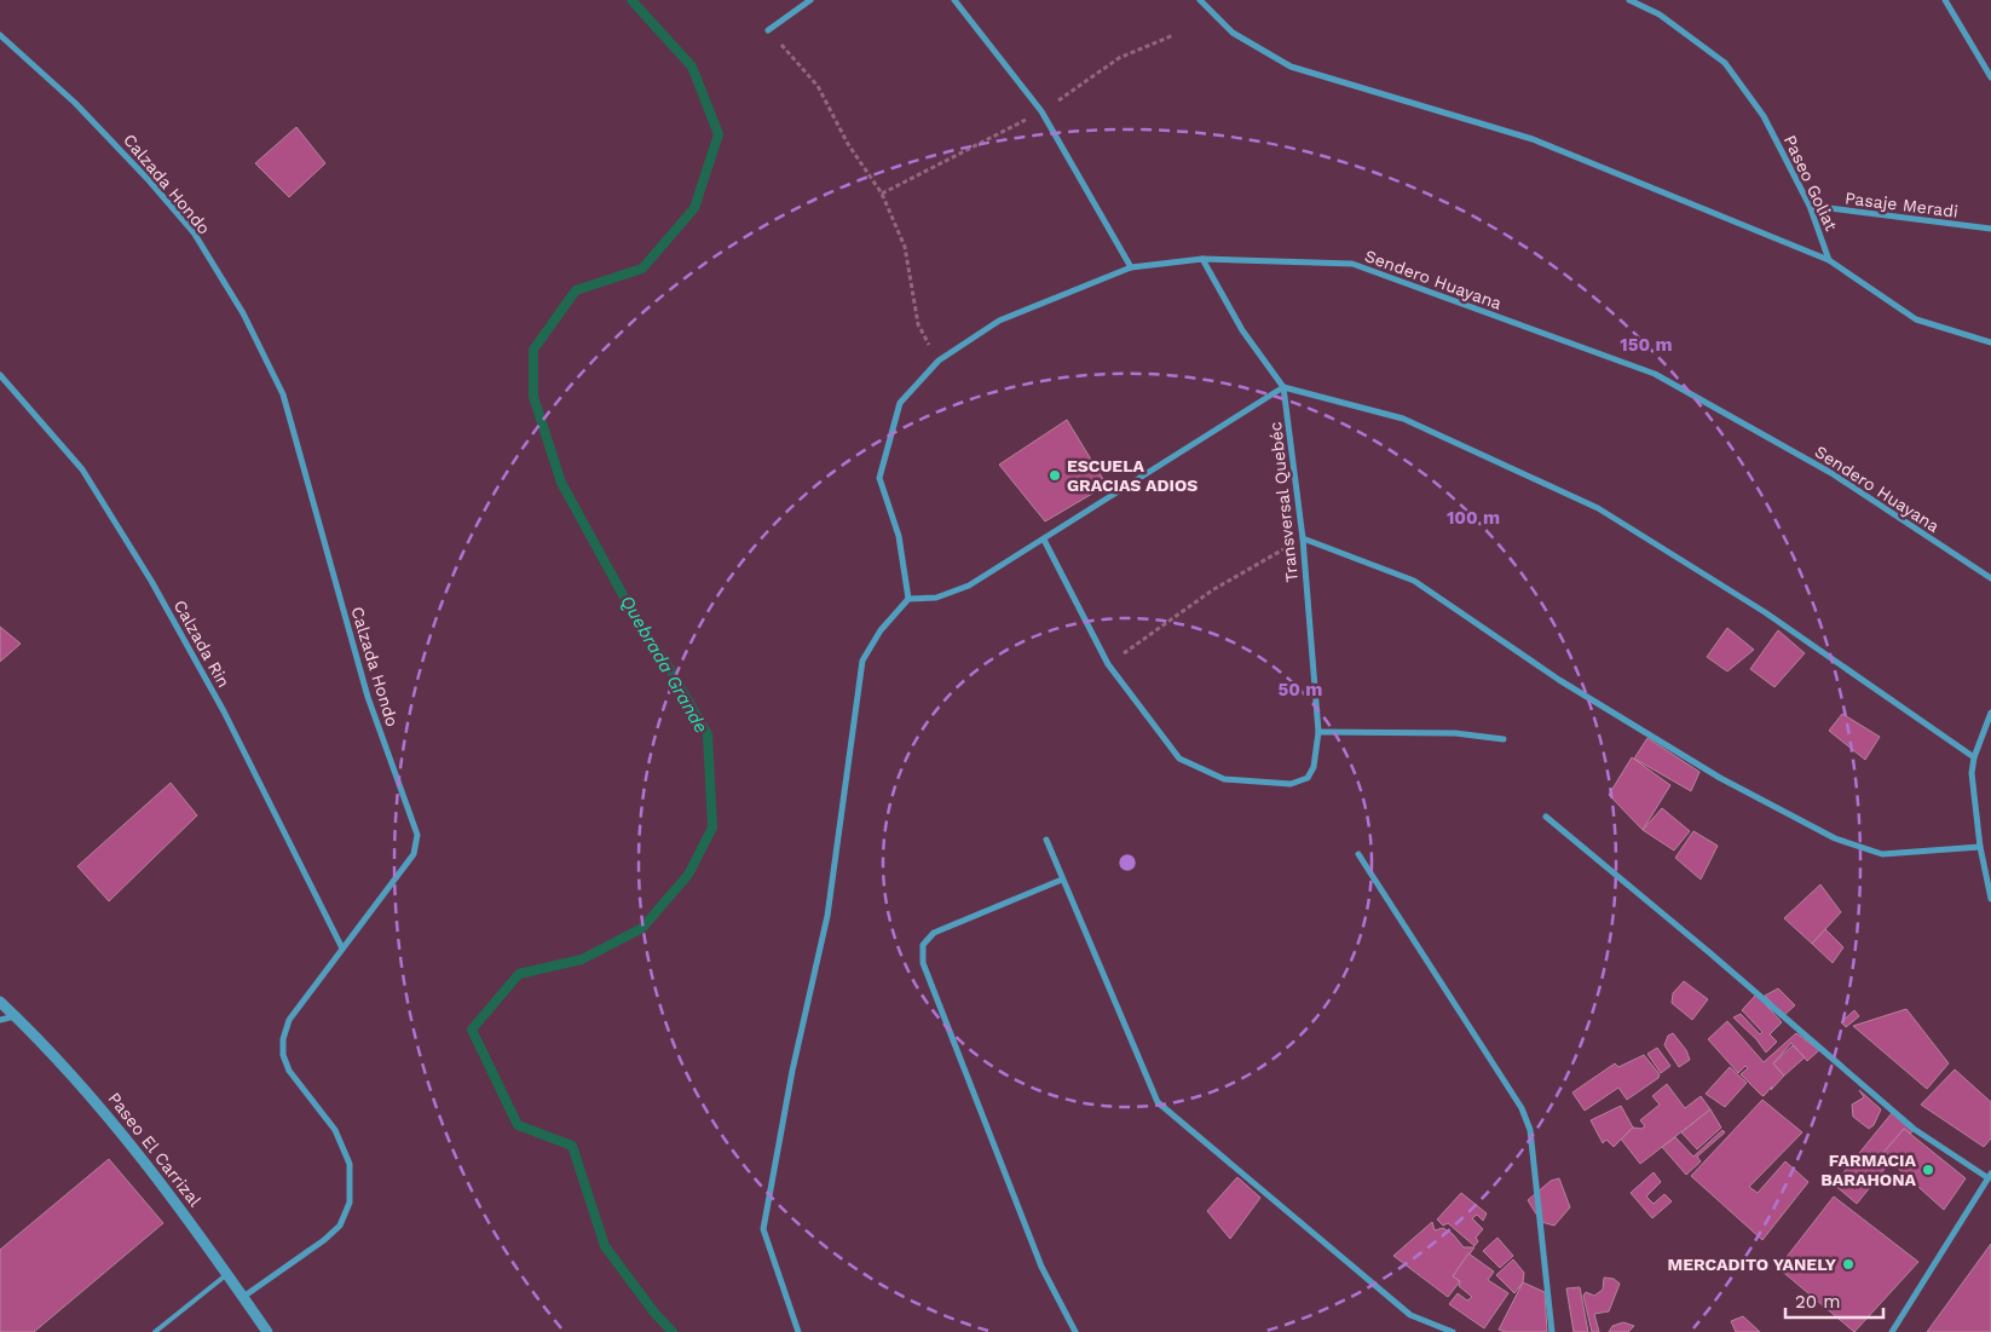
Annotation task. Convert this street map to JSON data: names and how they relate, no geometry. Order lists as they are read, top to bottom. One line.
{"streets":{"street":["Paseo Goliat","Calzada Hondo","Pasaje Meradi","Sendero Huayana","Transversal Quebéc","Calzada Rin","Paseo El Carrizal"]},"crossings":[["Paseo Goliat","Pasaje Meradi"],["Calzada Hondo","Calzada Rin"],["Calzada Hondo","Paseo El Carrizal"],["Sendero Huayana","Transversal Quebéc"]],"water":["Quebrada Grande"],"places":["ESCUELA GRACIAS ADIOS","FARMACIA BARAHONA","MERCADITO YANELY"],"scale_bar":"20 m","rings":["150 m","100 m","50 m"]}
